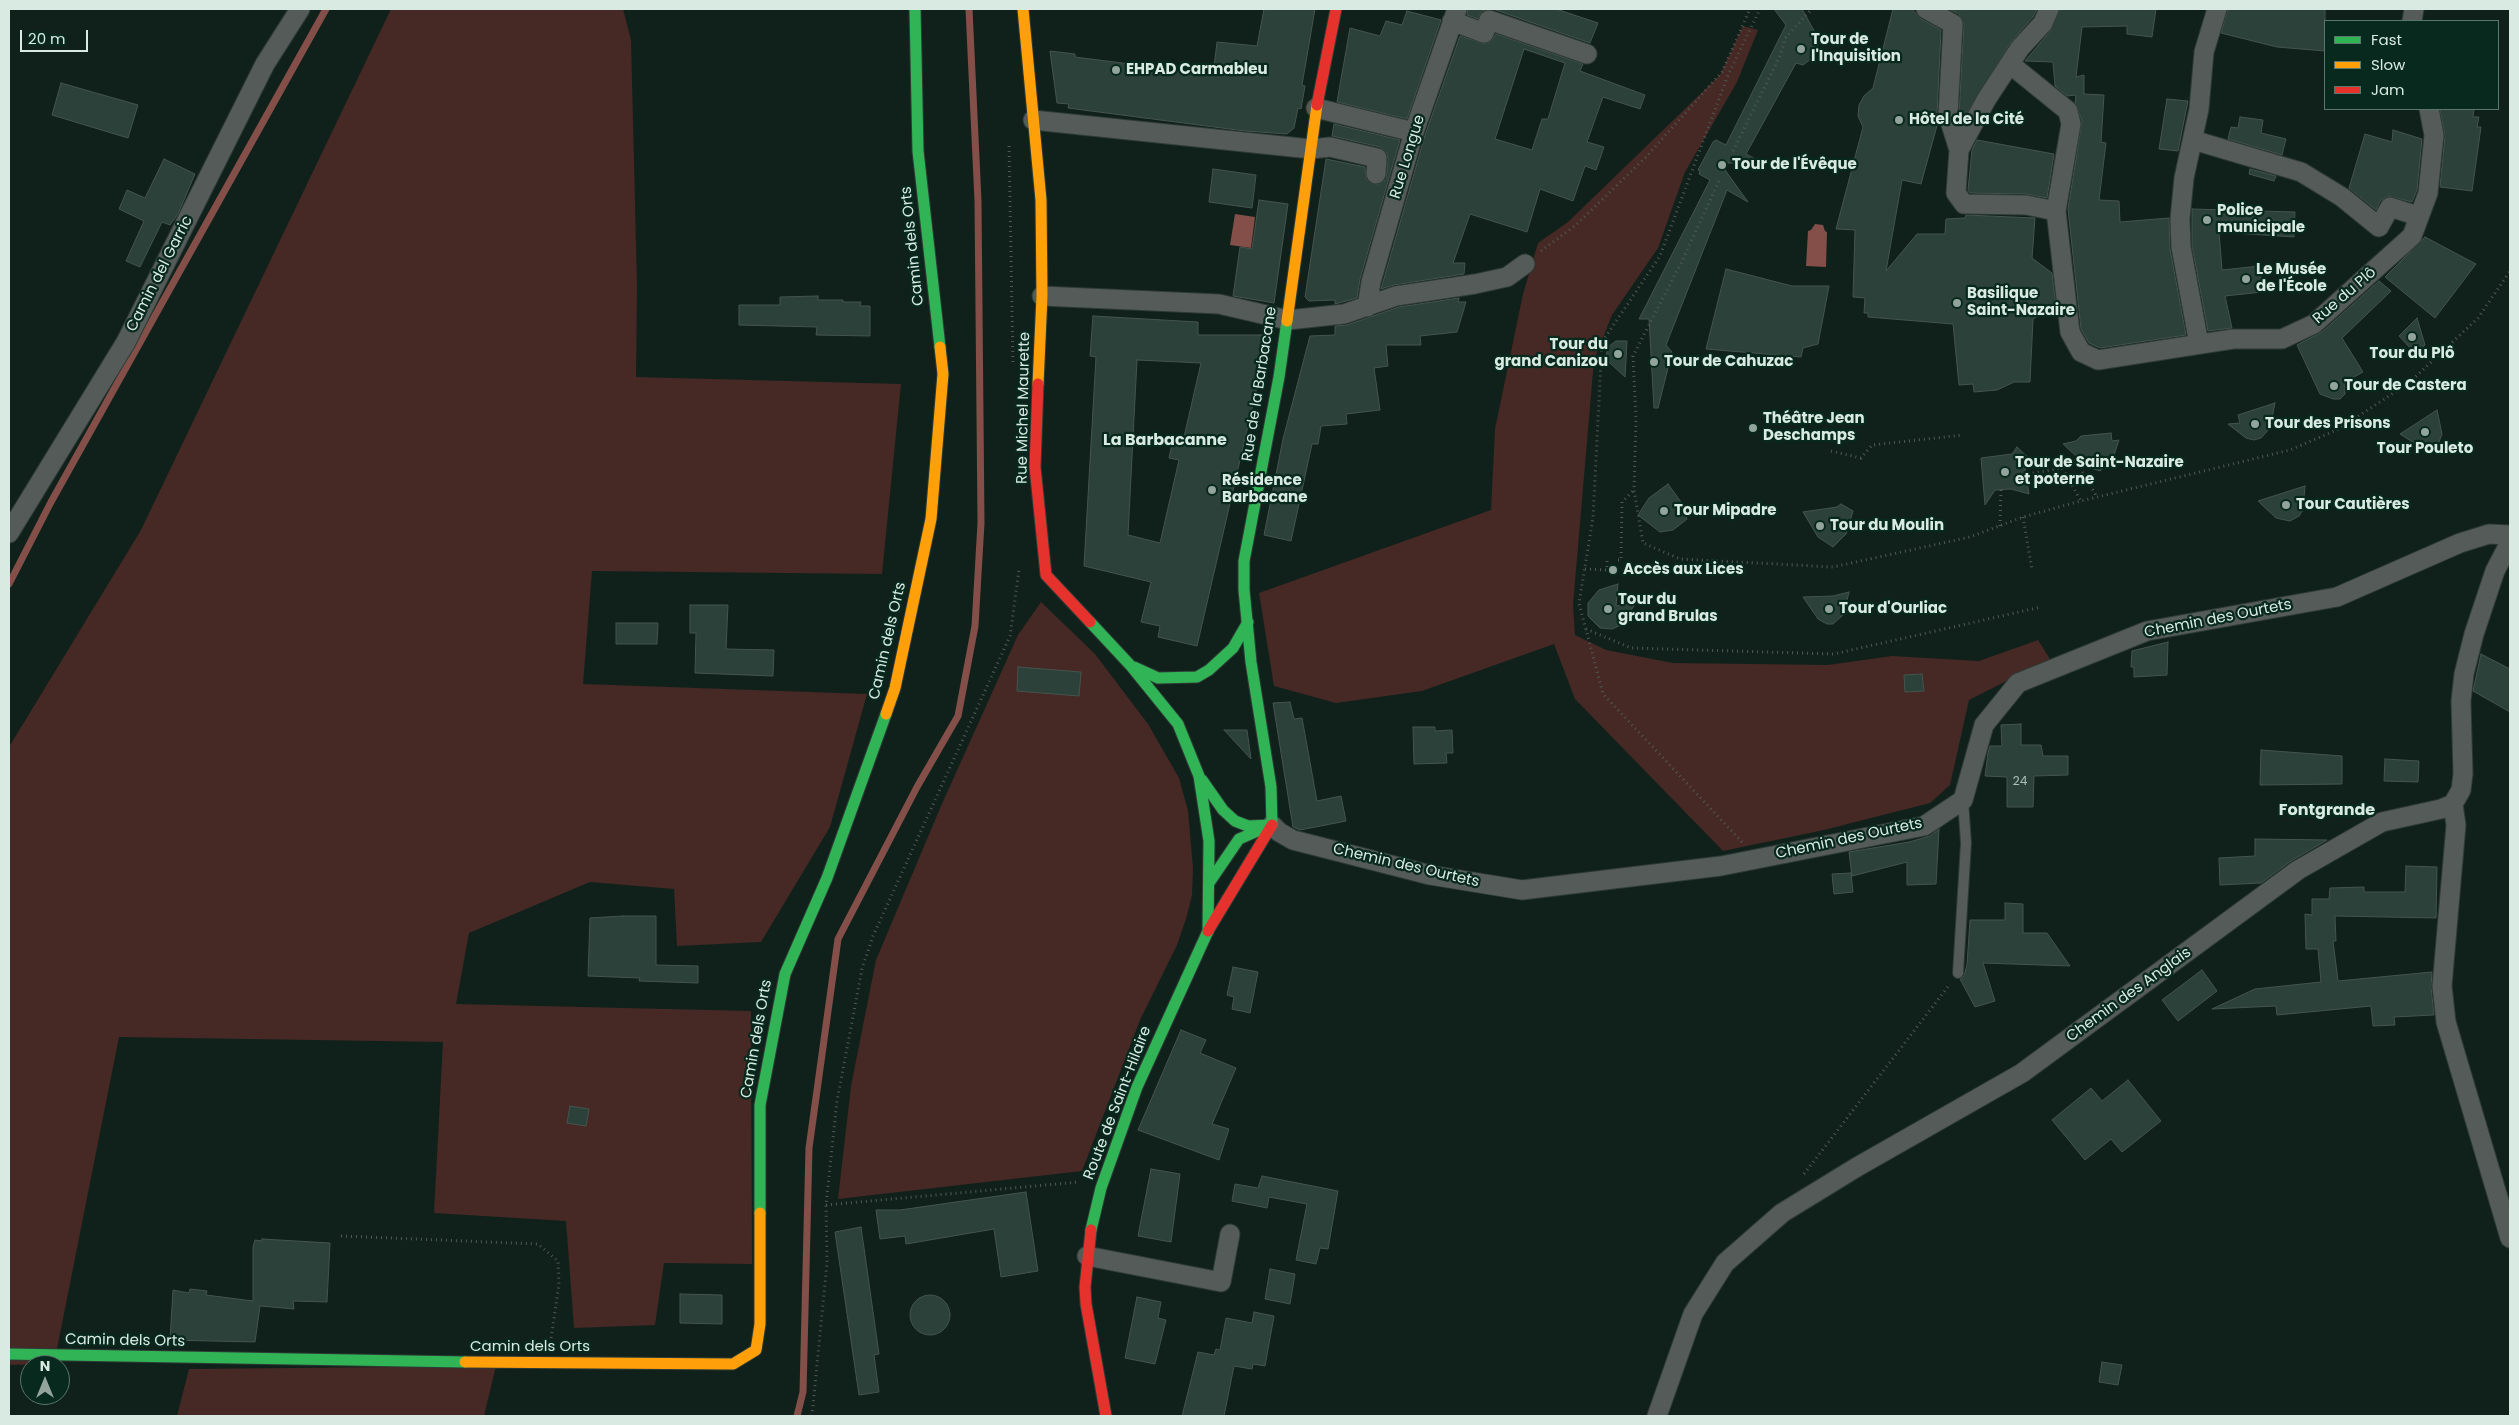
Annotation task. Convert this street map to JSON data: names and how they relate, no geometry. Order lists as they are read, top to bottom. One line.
{"streets":{"main road":["Camin dels Orts","Rue de la Barbacane","Rue Michel Maurette","Route de Saint-Hilaire"],"street":["Rue Longue","Camin del Garric","Rue du Plô","Chemin des Ourtets","Chemin des Anglais"]},"crossings":[["Rue de la Barbacane","Chemin des Ourtets"],["Rue de la Barbacane","Route de Saint-Hilaire"],["Rue Michel Maurette","Route de Saint-Hilaire"],["Chemin des Ourtets","Route de Saint-Hilaire"]],"districts":["La Barbacanne","Fontgrande"],"places":["Tour de l'Inquisition","EHPAD Carmableu","Hôtel de la Cité","Tour de l'Évêque","Police municipale","Le Musée de l'École","Basilique Saint-Nazaire","Tour du Plô","Tour du grand Canizou","Tour de Cahuzac","Tour de Castera","Tour des Prisons","Théâtre Jean Deschamps","Tour Pouleto","Tour de Saint-Nazaire et poterne","Résidence Barbacane","Tour Cautières","Tour Mipadre","Tour du Moulin","Accès aux Lices","Tour du grand Brulas","Tour d'Ourliac"],"house_numbers":["24"],"legend":["Fast","Slow","Jam"],"scale_bar":"20 m","north":"top"}
